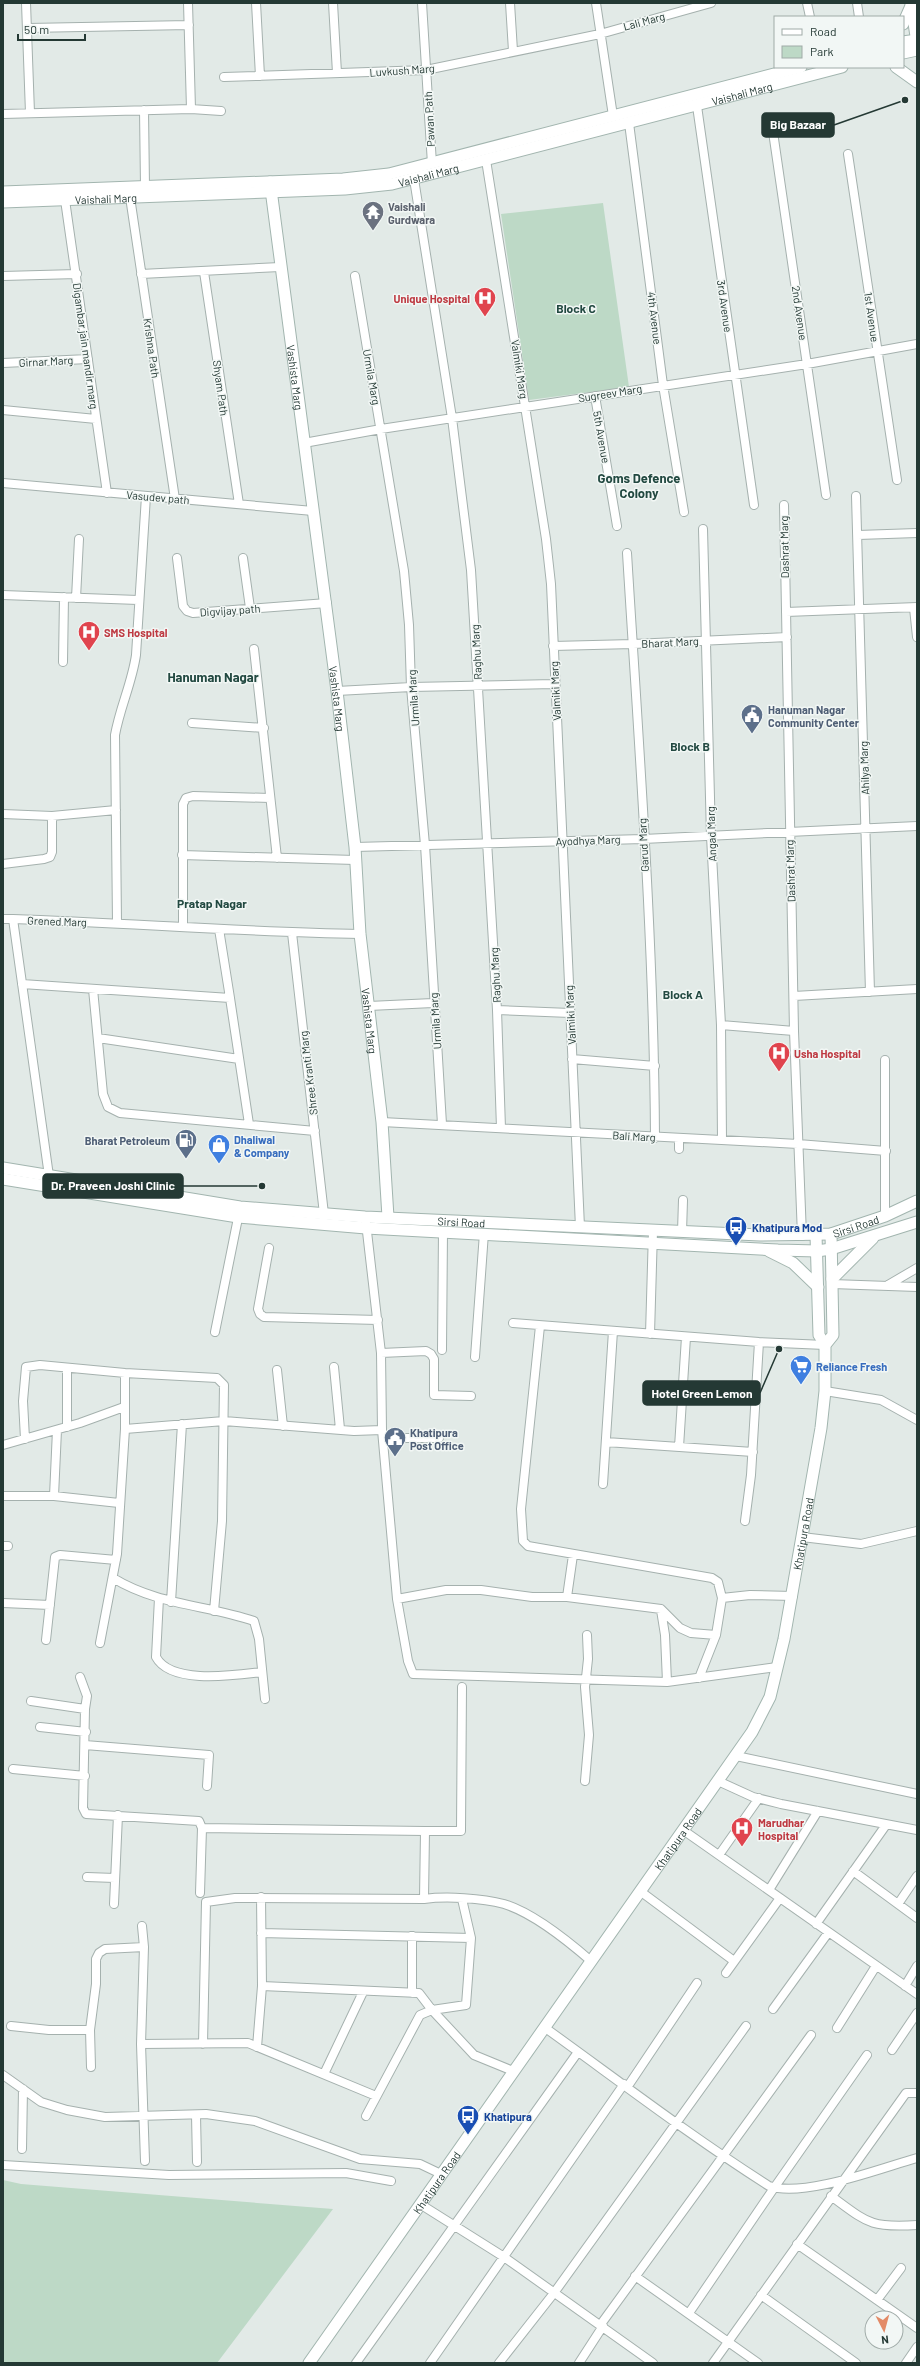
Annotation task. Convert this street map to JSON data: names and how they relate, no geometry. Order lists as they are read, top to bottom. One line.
{"streets":{"street":["Lali Marg","Luvkush Marg","Vaishali Marg","Pawan Path","3rd Avenue","2nd Avenue","1st Avenue","4th Avenue","Digambar jain mandir marg","Krishna Path","Girnar Marg","Valmiki Marg","Vashista Marg","Urmila Marg","Shyam Path","Sugreev Marg","5th Avenue","Vasudev path","Dashrat Marg","Digvijay path","Bharat Marg","Raghu Marg","Ahilya Marg","Angad Marg","Ayodhya Marg","Garud Marg","Grened Marg","Shree Kranti Marg","Bali Marg","Sirsi Road","Khatipura Road"]},"crossings":[["Lali Marg","Luvkush Marg"],["Luvkush Marg","Pawan Path"],["Vaishali Marg","Pawan Path"],["Vaishali Marg","3rd Avenue"],["Vaishali Marg","4th Avenue"],["Vaishali Marg","Digambar jain mandir marg"],["Vaishali Marg","Krishna Path"],["Vaishali Marg","Valmiki Marg"],["Vaishali Marg","Vashista Marg"],["Vaishali Marg","Raghu Marg"],["3rd Avenue","Sugreev Marg"],["2nd Avenue","Sugreev Marg"],["1st Avenue","Sugreev Marg"],["4th Avenue","Sugreev Marg"],["Digambar jain mandir marg","Girnar Marg"],["Digambar jain mandir marg","Vasudev path"],["Krishna Path","Vasudev path"],["Valmiki Marg","Sugreev Marg"],["Valmiki Marg","Bharat Marg"],["Valmiki Marg","Ayodhya Marg"],["Valmiki Marg","Bali Marg"],["Valmiki Marg","Sirsi Road"],["Vashista Marg","Sugreev Marg"],["Vashista Marg","Vasudev path"],["Vashista Marg","Digvijay path"],["Vashista Marg","Ayodhya Marg"],["Vashista Marg","Grened Marg"],["Vashista Marg","Bali Marg"],["Vashista Marg","Sirsi Road"],["Urmila Marg","Sugreev Marg"],["Urmila Marg","Ayodhya Marg"],["Urmila Marg","Bali Marg"],["Shyam Path","Vasudev path"],["Sugreev Marg","5th Avenue"],["Sugreev Marg","Raghu Marg"],["Dashrat Marg","Bharat Marg"],["Dashrat Marg","Ayodhya Marg"],["Dashrat Marg","Bali Marg"],["Dashrat Marg","Sirsi Road"],["Bharat Marg","Angad Marg"],["Bharat Marg","Garud Marg"],["Raghu Marg","Ayodhya Marg"],["Raghu Marg","Bali Marg"],["Ahilya Marg","Ayodhya Marg"],["Angad Marg","Ayodhya Marg"],["Angad Marg","Bali Marg"],["Ayodhya Marg","Garud Marg"],["Garud Marg","Bali Marg"],["Grened Marg","Shree Kranti Marg"],["Grened Marg","Sirsi Road"],["Shree Kranti Marg","Sirsi Road"],["Sirsi Road","Khatipura Road"]],"districts":["Block C","Goms Defence Colony","Hanuman Nagar","Block B","Pratap Nagar","Block A"],"places":{"other":["Big Bazaar","Dr. Praveen Joshi Clinic","Hotel Green Lemon"],"temple":["Vaishali Gurdwara"],"hospital":["Unique Hospital","SMS Hospital","Usha Hospital","Marudhar Hospital"],"public building":["Hanuman Nagar Community Center","Khatipura Post Office"],"fuel station":["Bharat Petroleum"],"shop":["Dhaliwal & Company"],"bus stop":["Khatipura Mod","Khatipura"],"supermarket":["Reliance Fresh"]},"legend":["Road","Park"],"scale_bar":"50 m","north":"bottom"}
